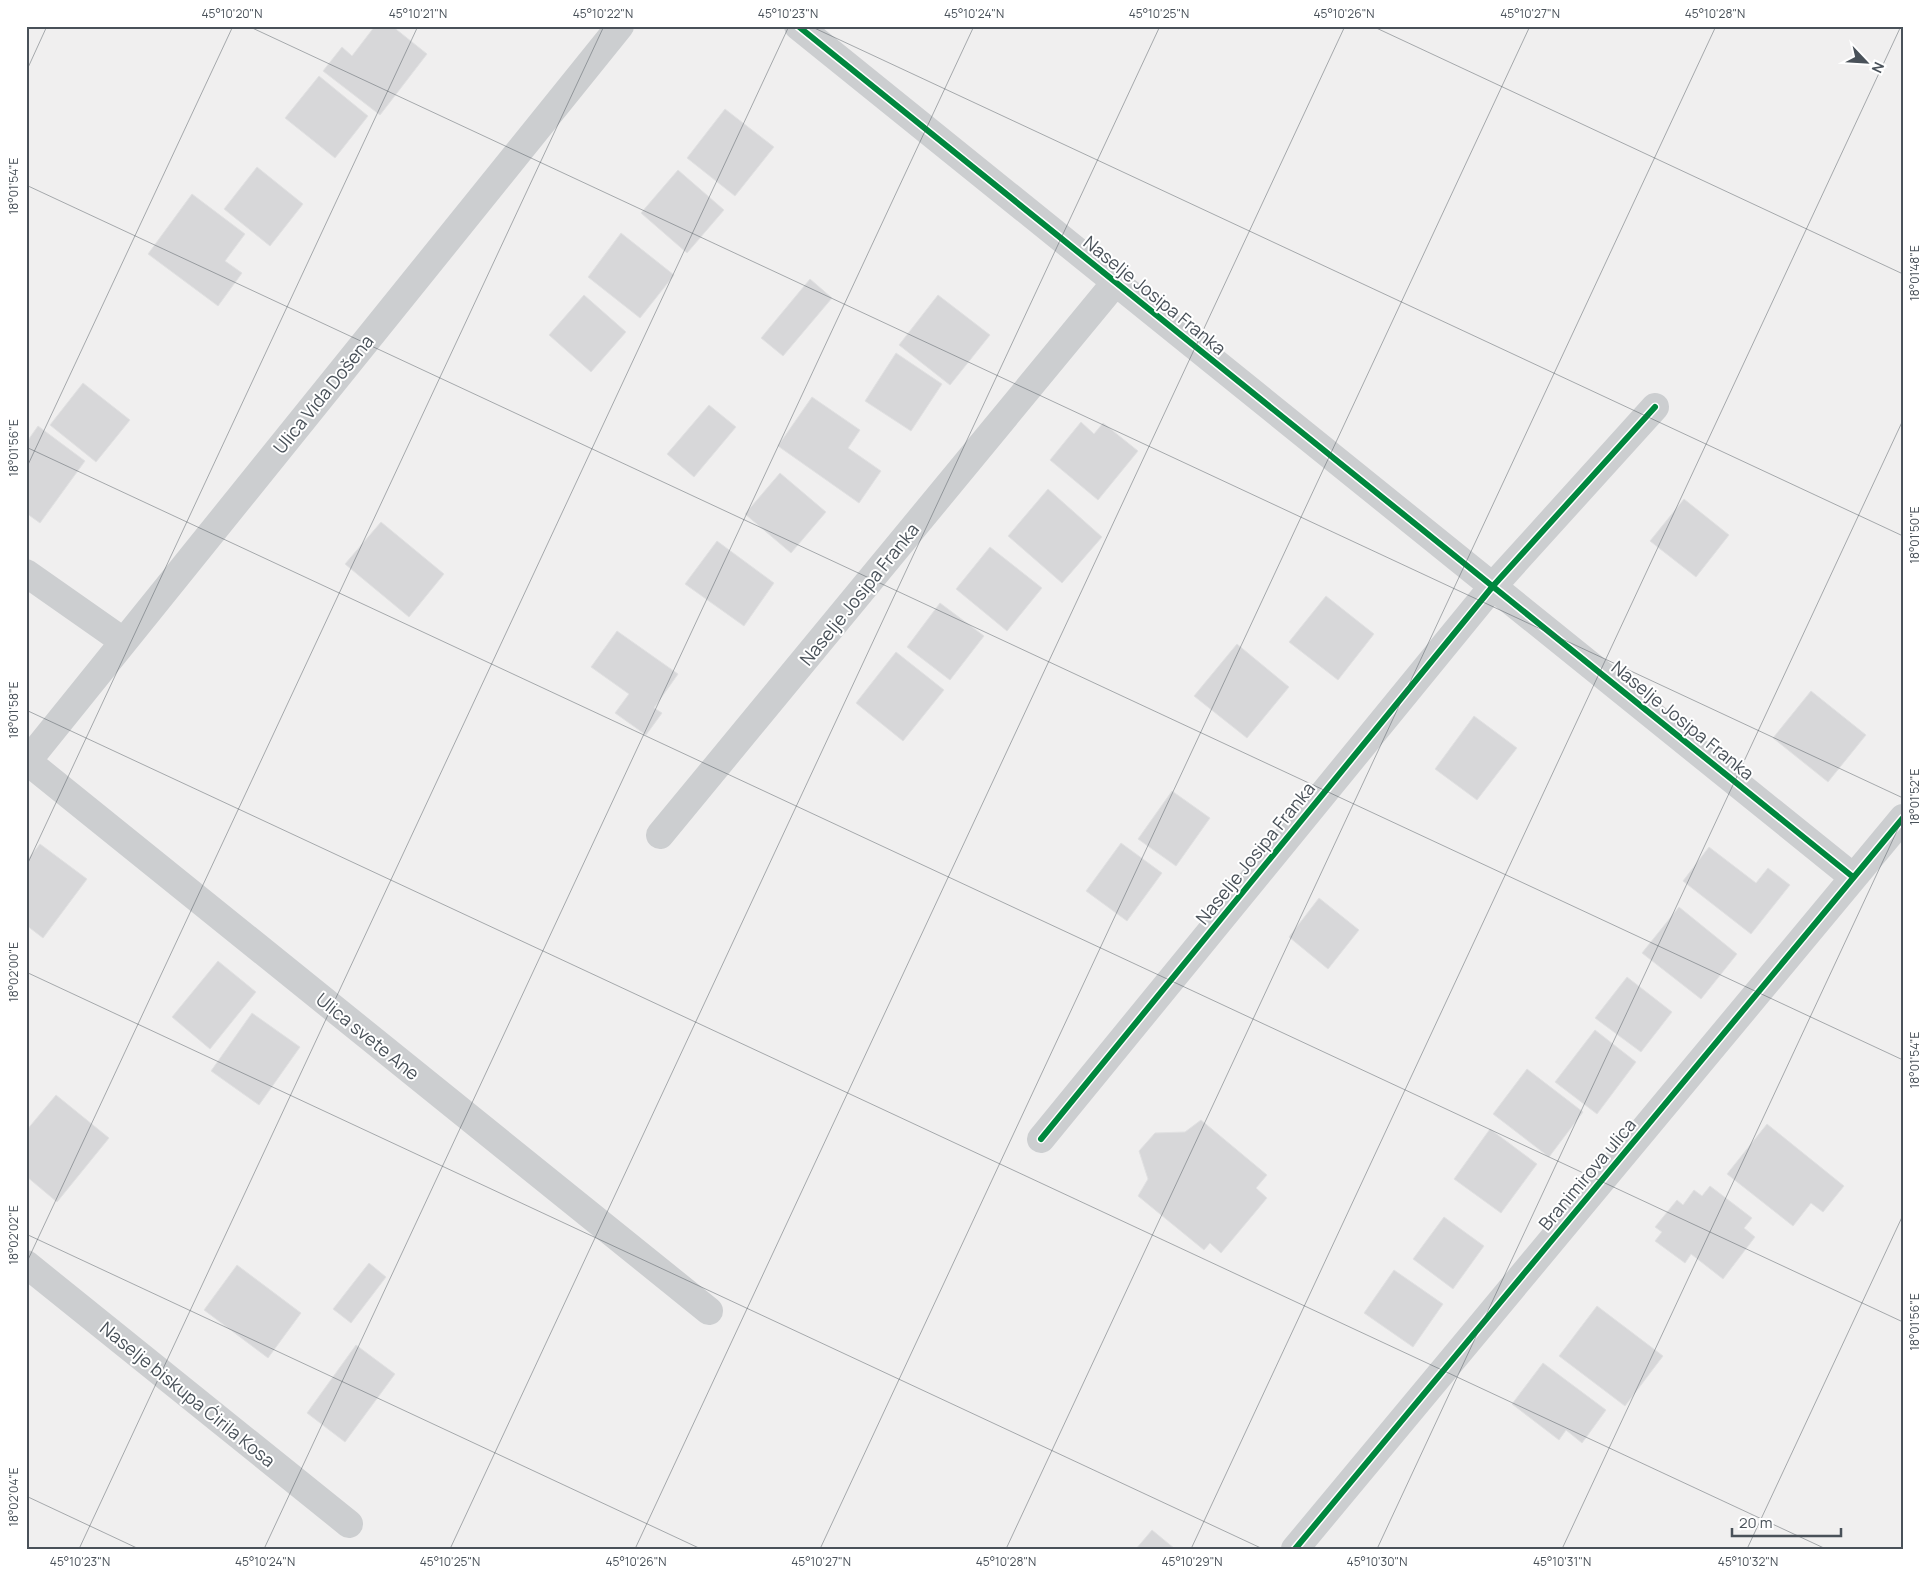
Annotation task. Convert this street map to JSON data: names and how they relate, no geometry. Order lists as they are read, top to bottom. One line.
{"streets":{"street":["Naselje Josipa Franka","Ulica Vida Došena","Ulica svete Ane","Branimirova ulica","Naselje biskupa Ćirila Kosa"]},"crossings":[["Naselje Josipa Franka","Branimirova ulica"],["Ulica Vida Došena","Ulica svete Ane"]],"scale_bar":"20 m","north":"bottom right","coordinates":["45°10'20\"N","45°10'21\"N","45°10'22\"N","45°10'23\"N","45°10'24\"N","45°10'25\"N","45°10'26\"N","45°10'27\"N","45°10'28\"N","18°01'54\"E","18°01'48\"E","18°01'56\"E","18°01'50\"E","18°01'58\"E","18°01'52\"E","18°02'00\"E","18°02'02\"E","18°02'04\"E","45°10'29\"N","45°10'30\"N","45°10'31\"N","45°10'32\"N"]}
